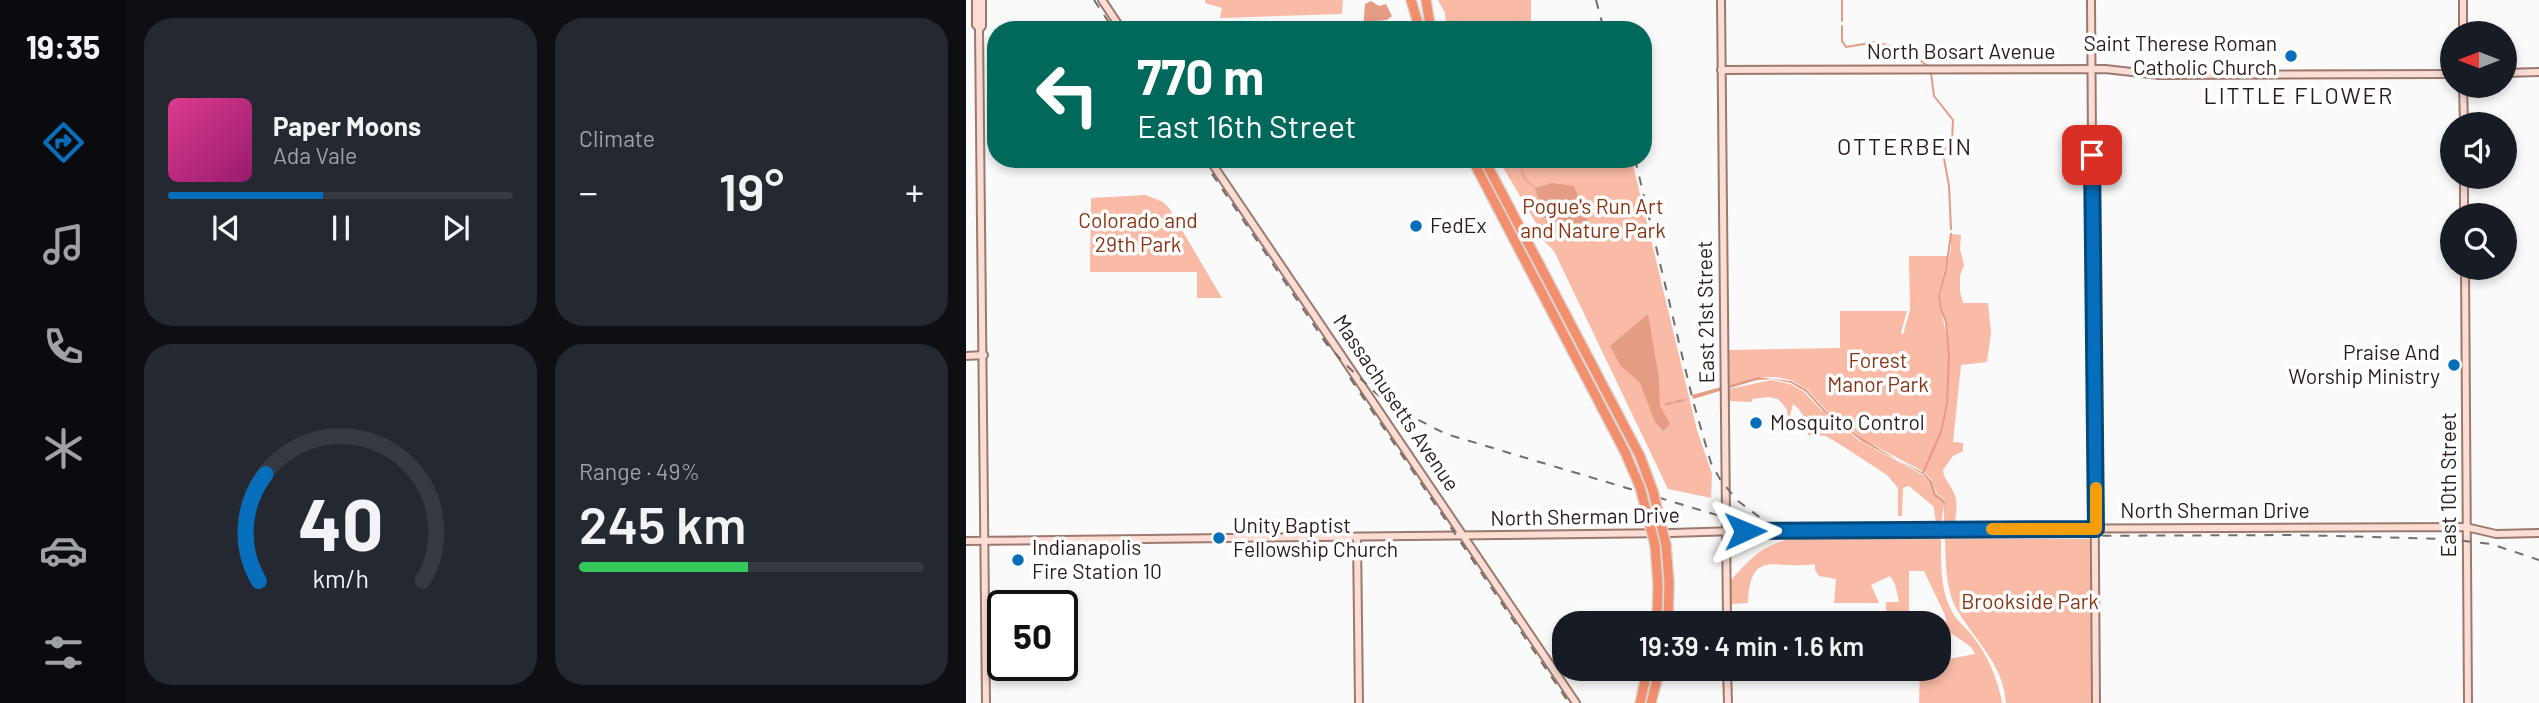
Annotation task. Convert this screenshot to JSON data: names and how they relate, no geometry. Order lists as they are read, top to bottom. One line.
{"streets":{"main road":["North Bosart Avenue","East 21st Street","Massachusetts Avenue","East 10th Street","North Sherman Drive"]},"crossings":[["North Bosart Avenue","East 21st Street"],["East 21st Street","North Sherman Drive"],["Massachusetts Avenue","North Sherman Drive"],["East 10th Street","North Sherman Drive"]],"districts":["LITTLE FLOWER","OTTERBEIN"],"parks":["Pogue's Run Art and Nature Park","Colorado and 29th Park","Forest Manor Park","Brookside Park"],"places":["Saint Therese Roman Catholic Church","FedEx","Praise And Worship Ministry","Mosquito Control","Unity Baptist Fellowship Church","Indianapolis Fire Station 10"],"north":"left","page":{"tabs":"19:35","tile":["Climate",["Range · 49%","245 km"]],"turn":["770 m","East 16th Street"],"song":["Paper Moons","Ada Vale"],"heat":["−","19°","+"],"limit":"50","trip":"19:39 · 4 min · 1.6 km","gauge":["40","km/h"]}}
